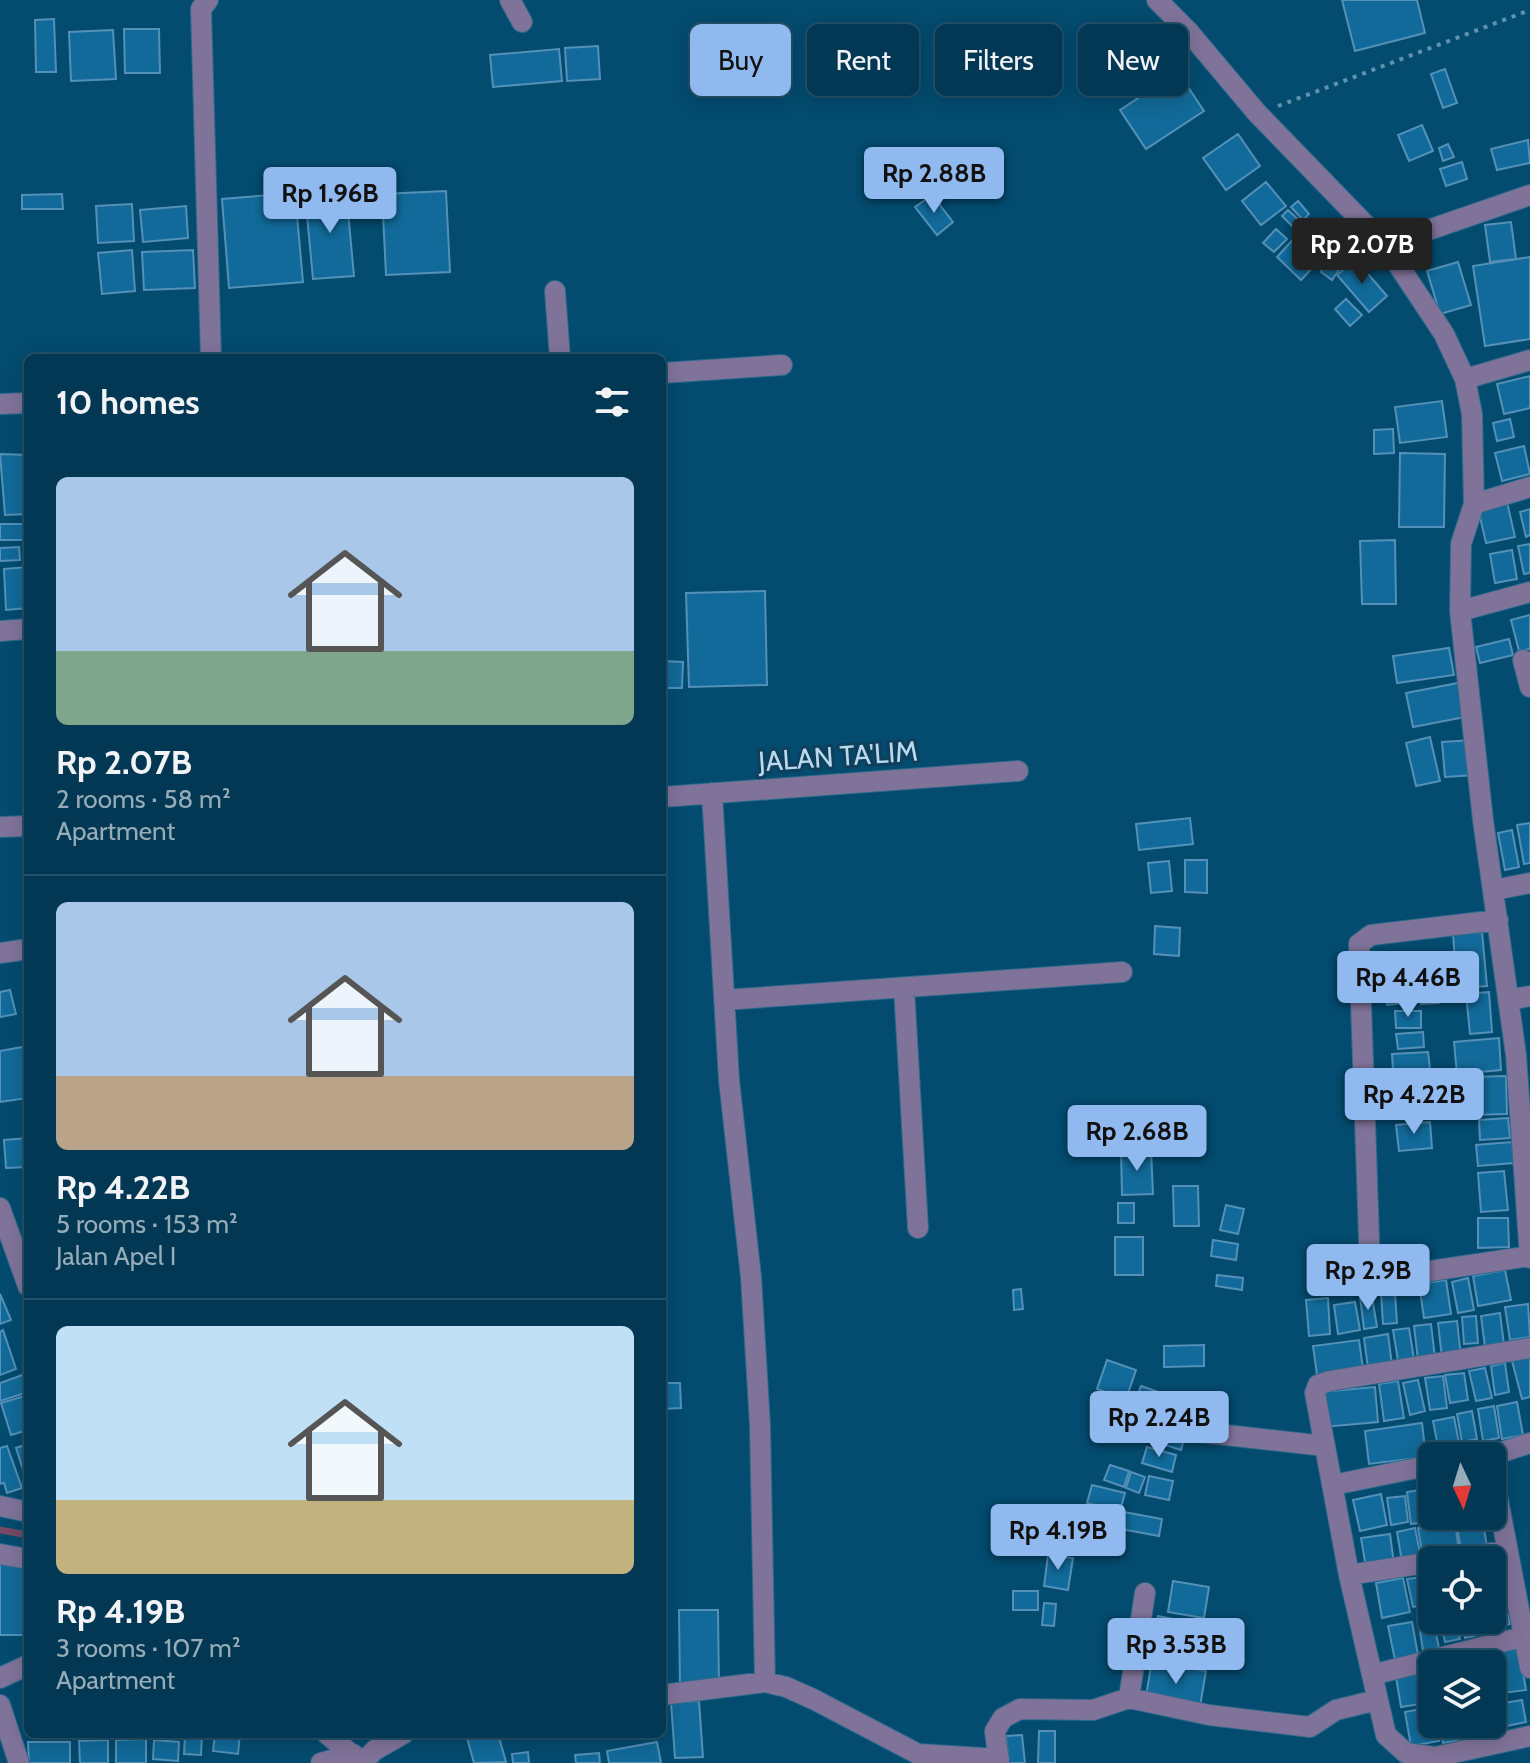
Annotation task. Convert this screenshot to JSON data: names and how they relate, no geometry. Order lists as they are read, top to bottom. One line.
{"streets":{"street":["JALAN TA'LIM"]},"north":"bottom","page":{"chip":["Buy","Rent","Filters","New"],"price":["Rp 2.88B","Rp 1.96B","Rp 2.07B","Rp 4.46B","Rp 4.22B","Rp 2.68B","Rp 2.9B","Rp 2.24B","Rp 4.19B","Rp 3.53B"],"heading":"10 homes","list":[{"name":"Rp 2.07B","note":"2 rooms · 58 m² · Apartment"},{"name":"Rp 4.22B","note":"5 rooms · 153 m² · Jalan Apel I"},{"name":"Rp 4.19B","note":"3 rooms · 107 m² · Apartment"}]}}
